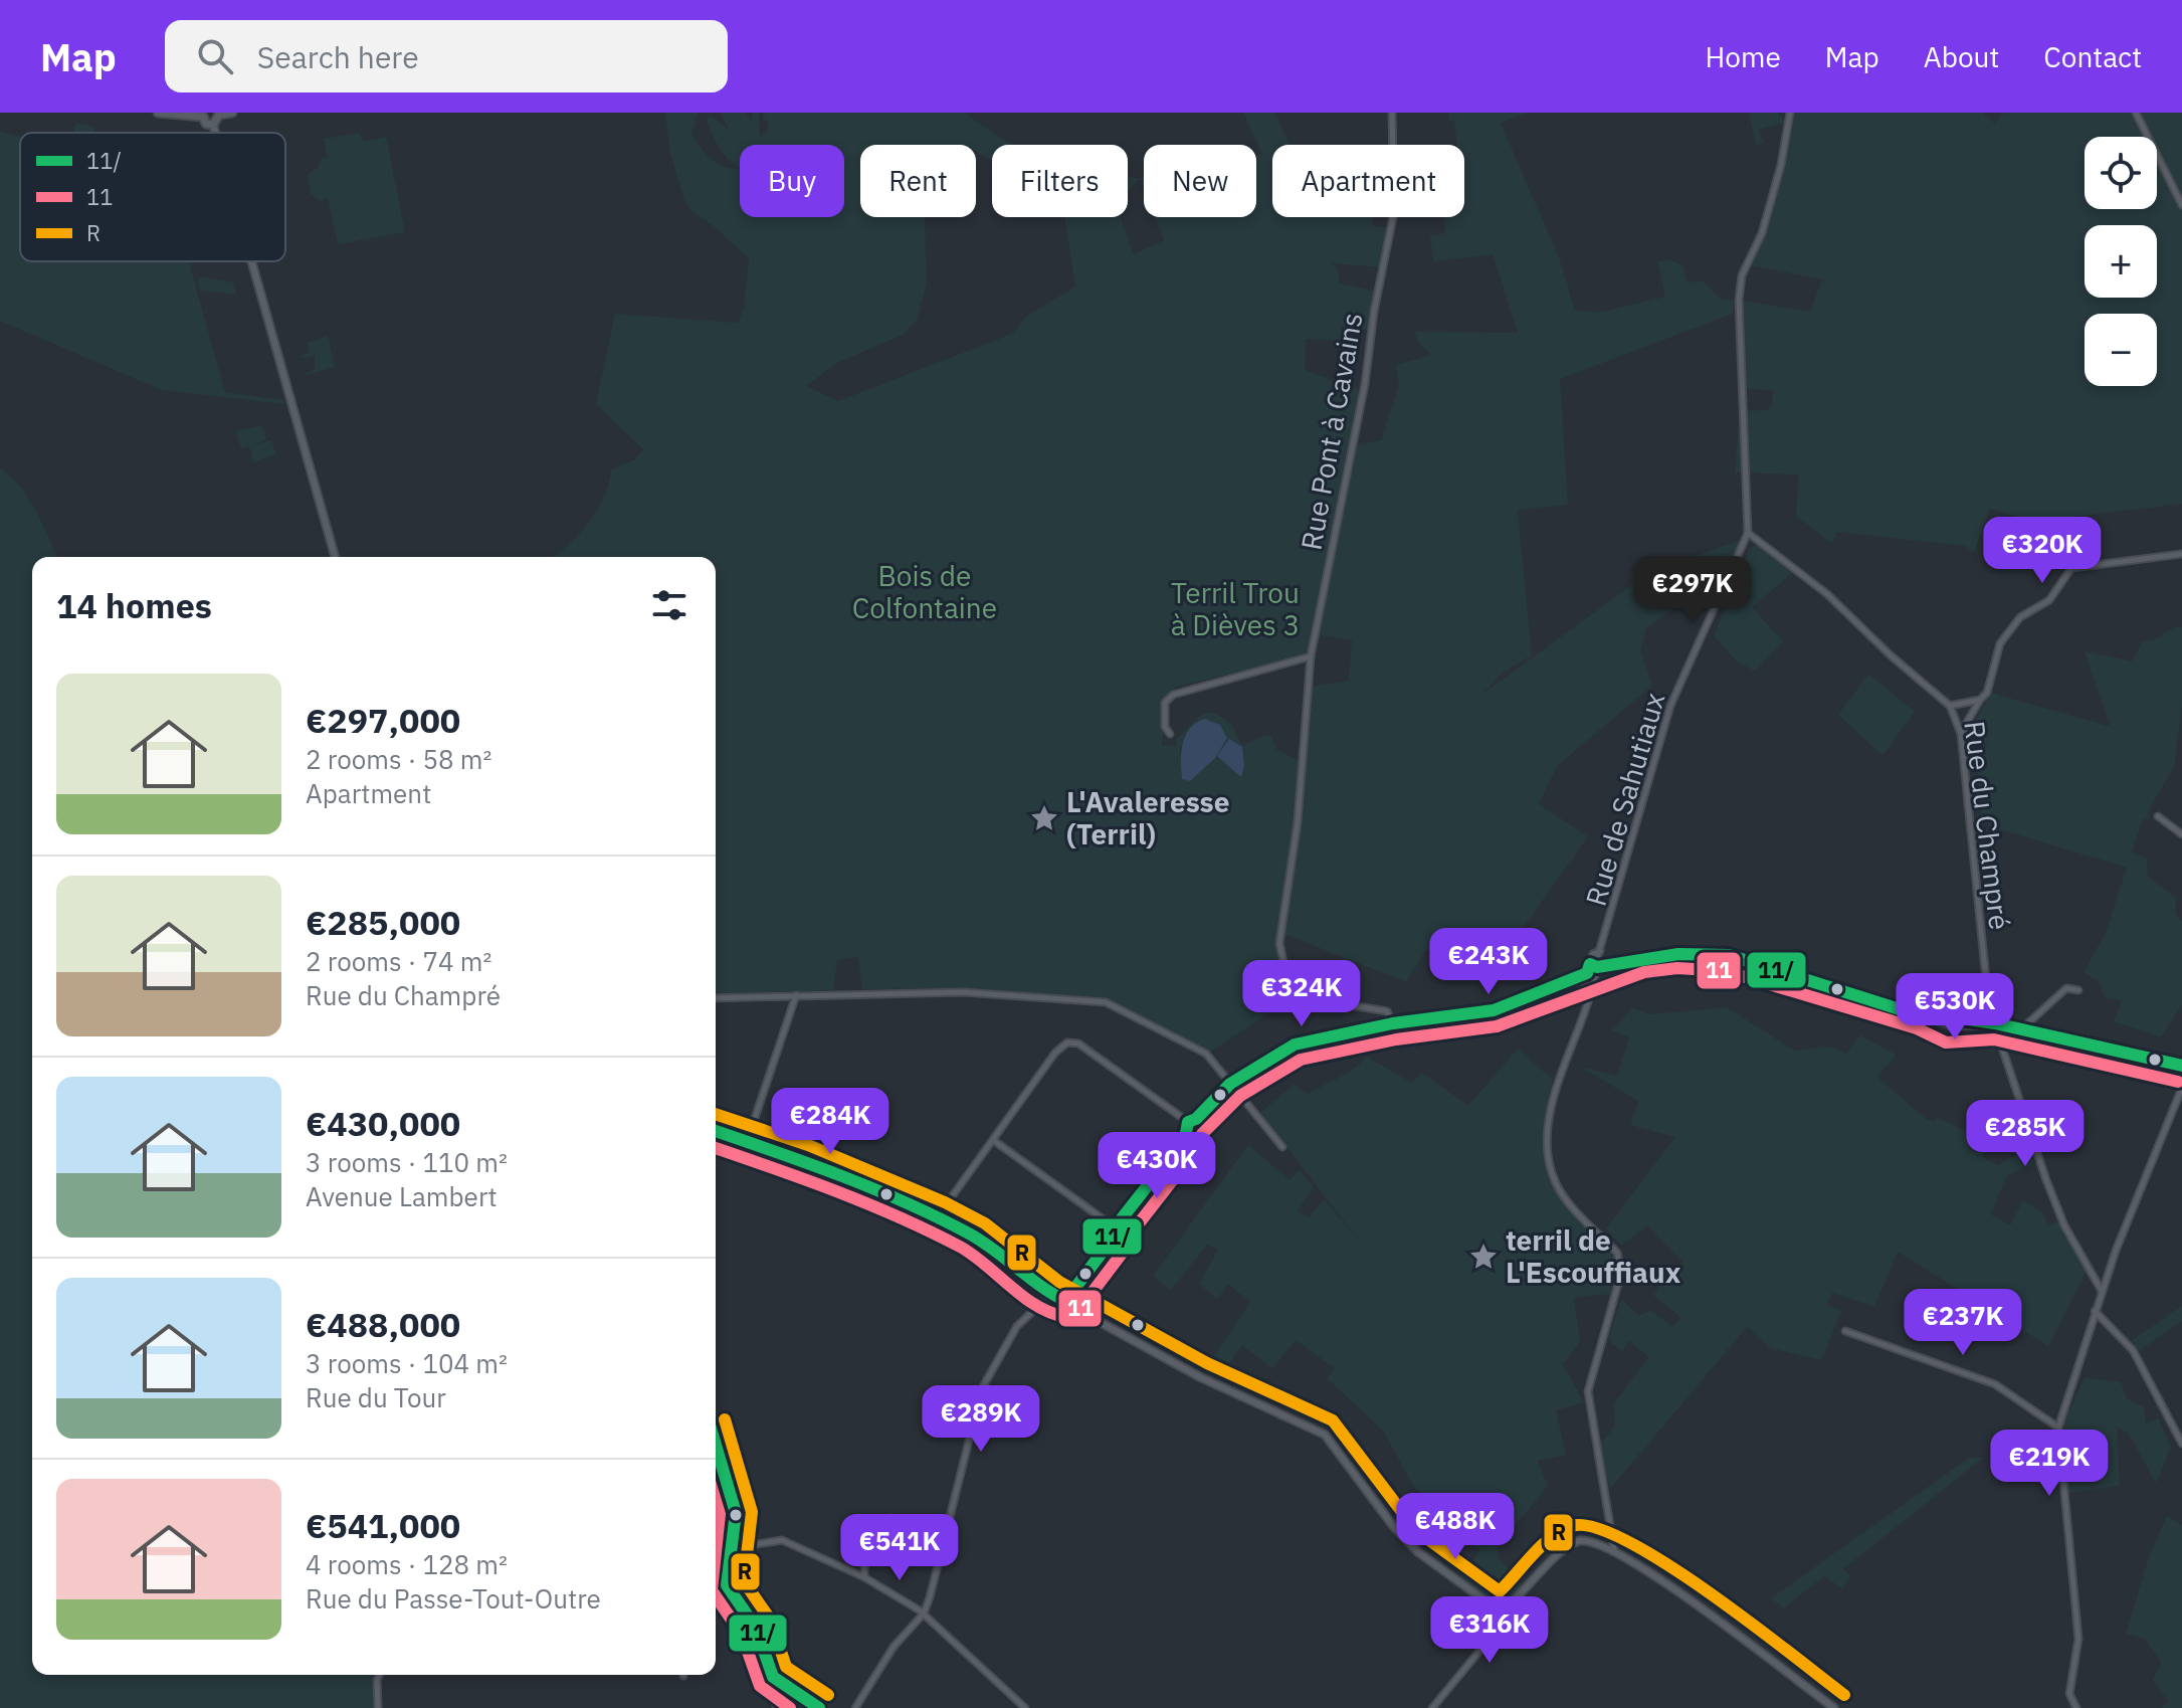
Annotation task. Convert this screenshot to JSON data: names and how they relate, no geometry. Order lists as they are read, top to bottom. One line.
{"streets":{"street":["Rue Pont à Cavains","Rue de Sahutiaux","Rue du Champré"]},"crossings":[["Rue de Sahutiaux","Rue du Champré"]],"parks":["Bois de Colfontaine","Terril Trou à Dièves 3"],"places":{"place":["L'Avaleresse (Terril)","terril de L'Escouffiaux"]},"lines":["transit line 11/","transit line 11","transit line R"],"legend":["11/","11","R"],"page":{"header":"Map","search":"Search here","nav":["Home","Map","About","Contact"],"map_buttons":["+","−"],"chip":["Buy","Rent","Filters","New","Apartment"],"price":["€320K","€297K","€243K","€324K","€530K","€284K","€285K","€430K","€237K","€289K","€219K","€488K","€541K","€316K"],"heading":"14 homes","list":[{"name":"€297,000","note":"2 rooms · 58 m² · Apartment"},{"name":"€285,000","note":"2 rooms · 74 m² · Rue du Champré"},{"name":"€430,000","note":"3 rooms · 110 m² · Avenue Lambert"},{"name":"€488,000","note":"3 rooms · 104 m² · Rue du Tour"},{"name":"€541,000","note":"4 rooms · 128 m² · Rue du Passe-Tout-Outre"}]}}
